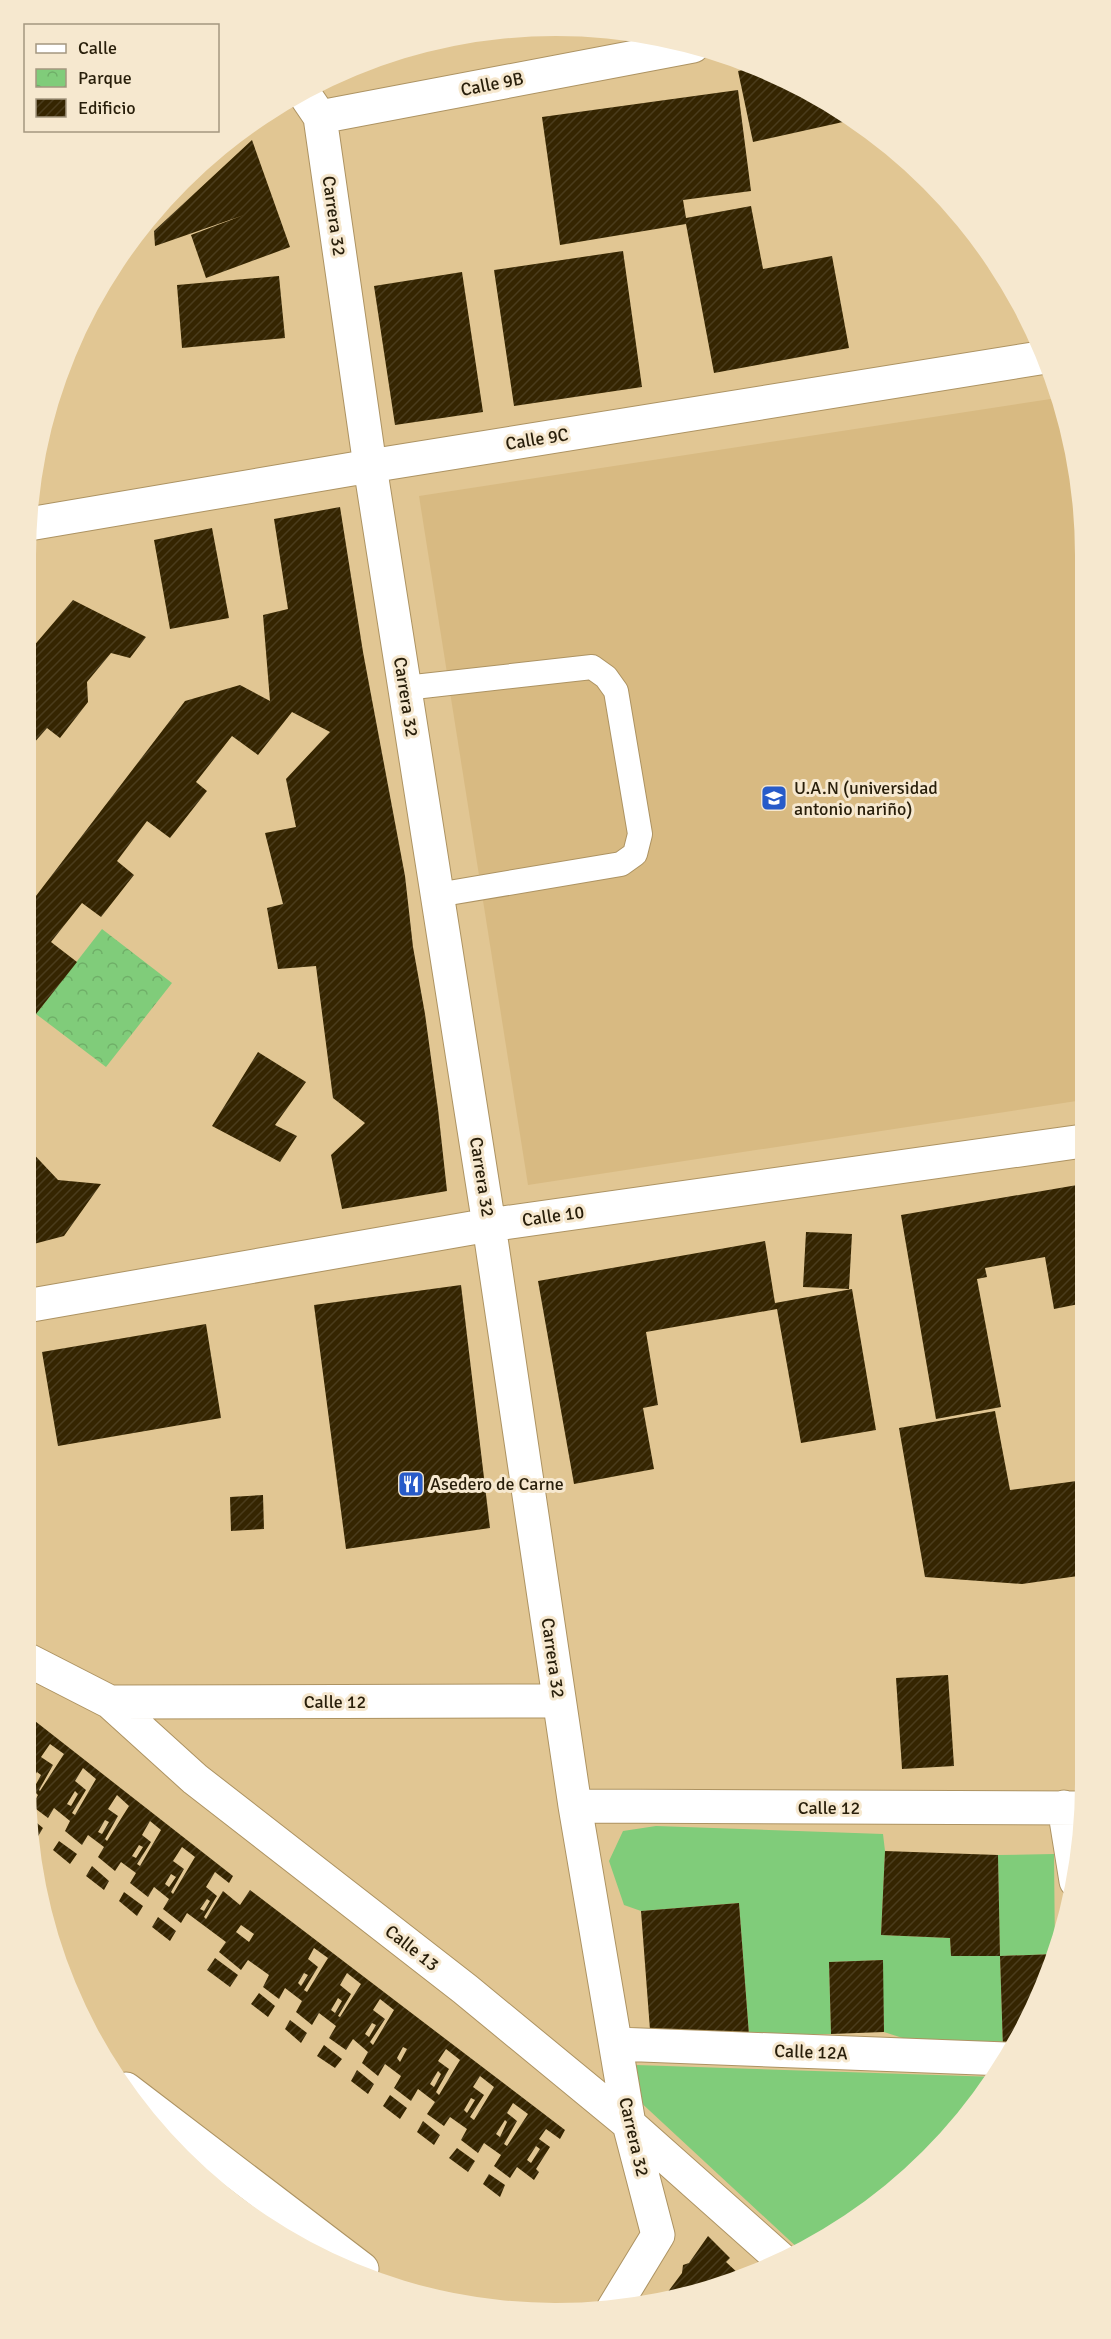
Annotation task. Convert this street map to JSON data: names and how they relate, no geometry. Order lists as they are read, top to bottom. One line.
{"streets":{"street":["Calle 9B","Carrera 32","Calle 9C","Calle 10","Calle 12","Calle 13","Calle 12A"]},"crossings":[["Calle 9B","Carrera 32"],["Carrera 32","Calle 9C"],["Carrera 32","Calle 10"],["Carrera 32","Calle 12"],["Carrera 32","Calle 13"],["Carrera 32","Calle 12A"],["Calle 12","Calle 13"]],"places":{"school or university":["U.A.N (universidad antonio nariño)"],"restaurant":["Asedero de Carne"]},"legend":["Calle","Parque","Edificio"]}
